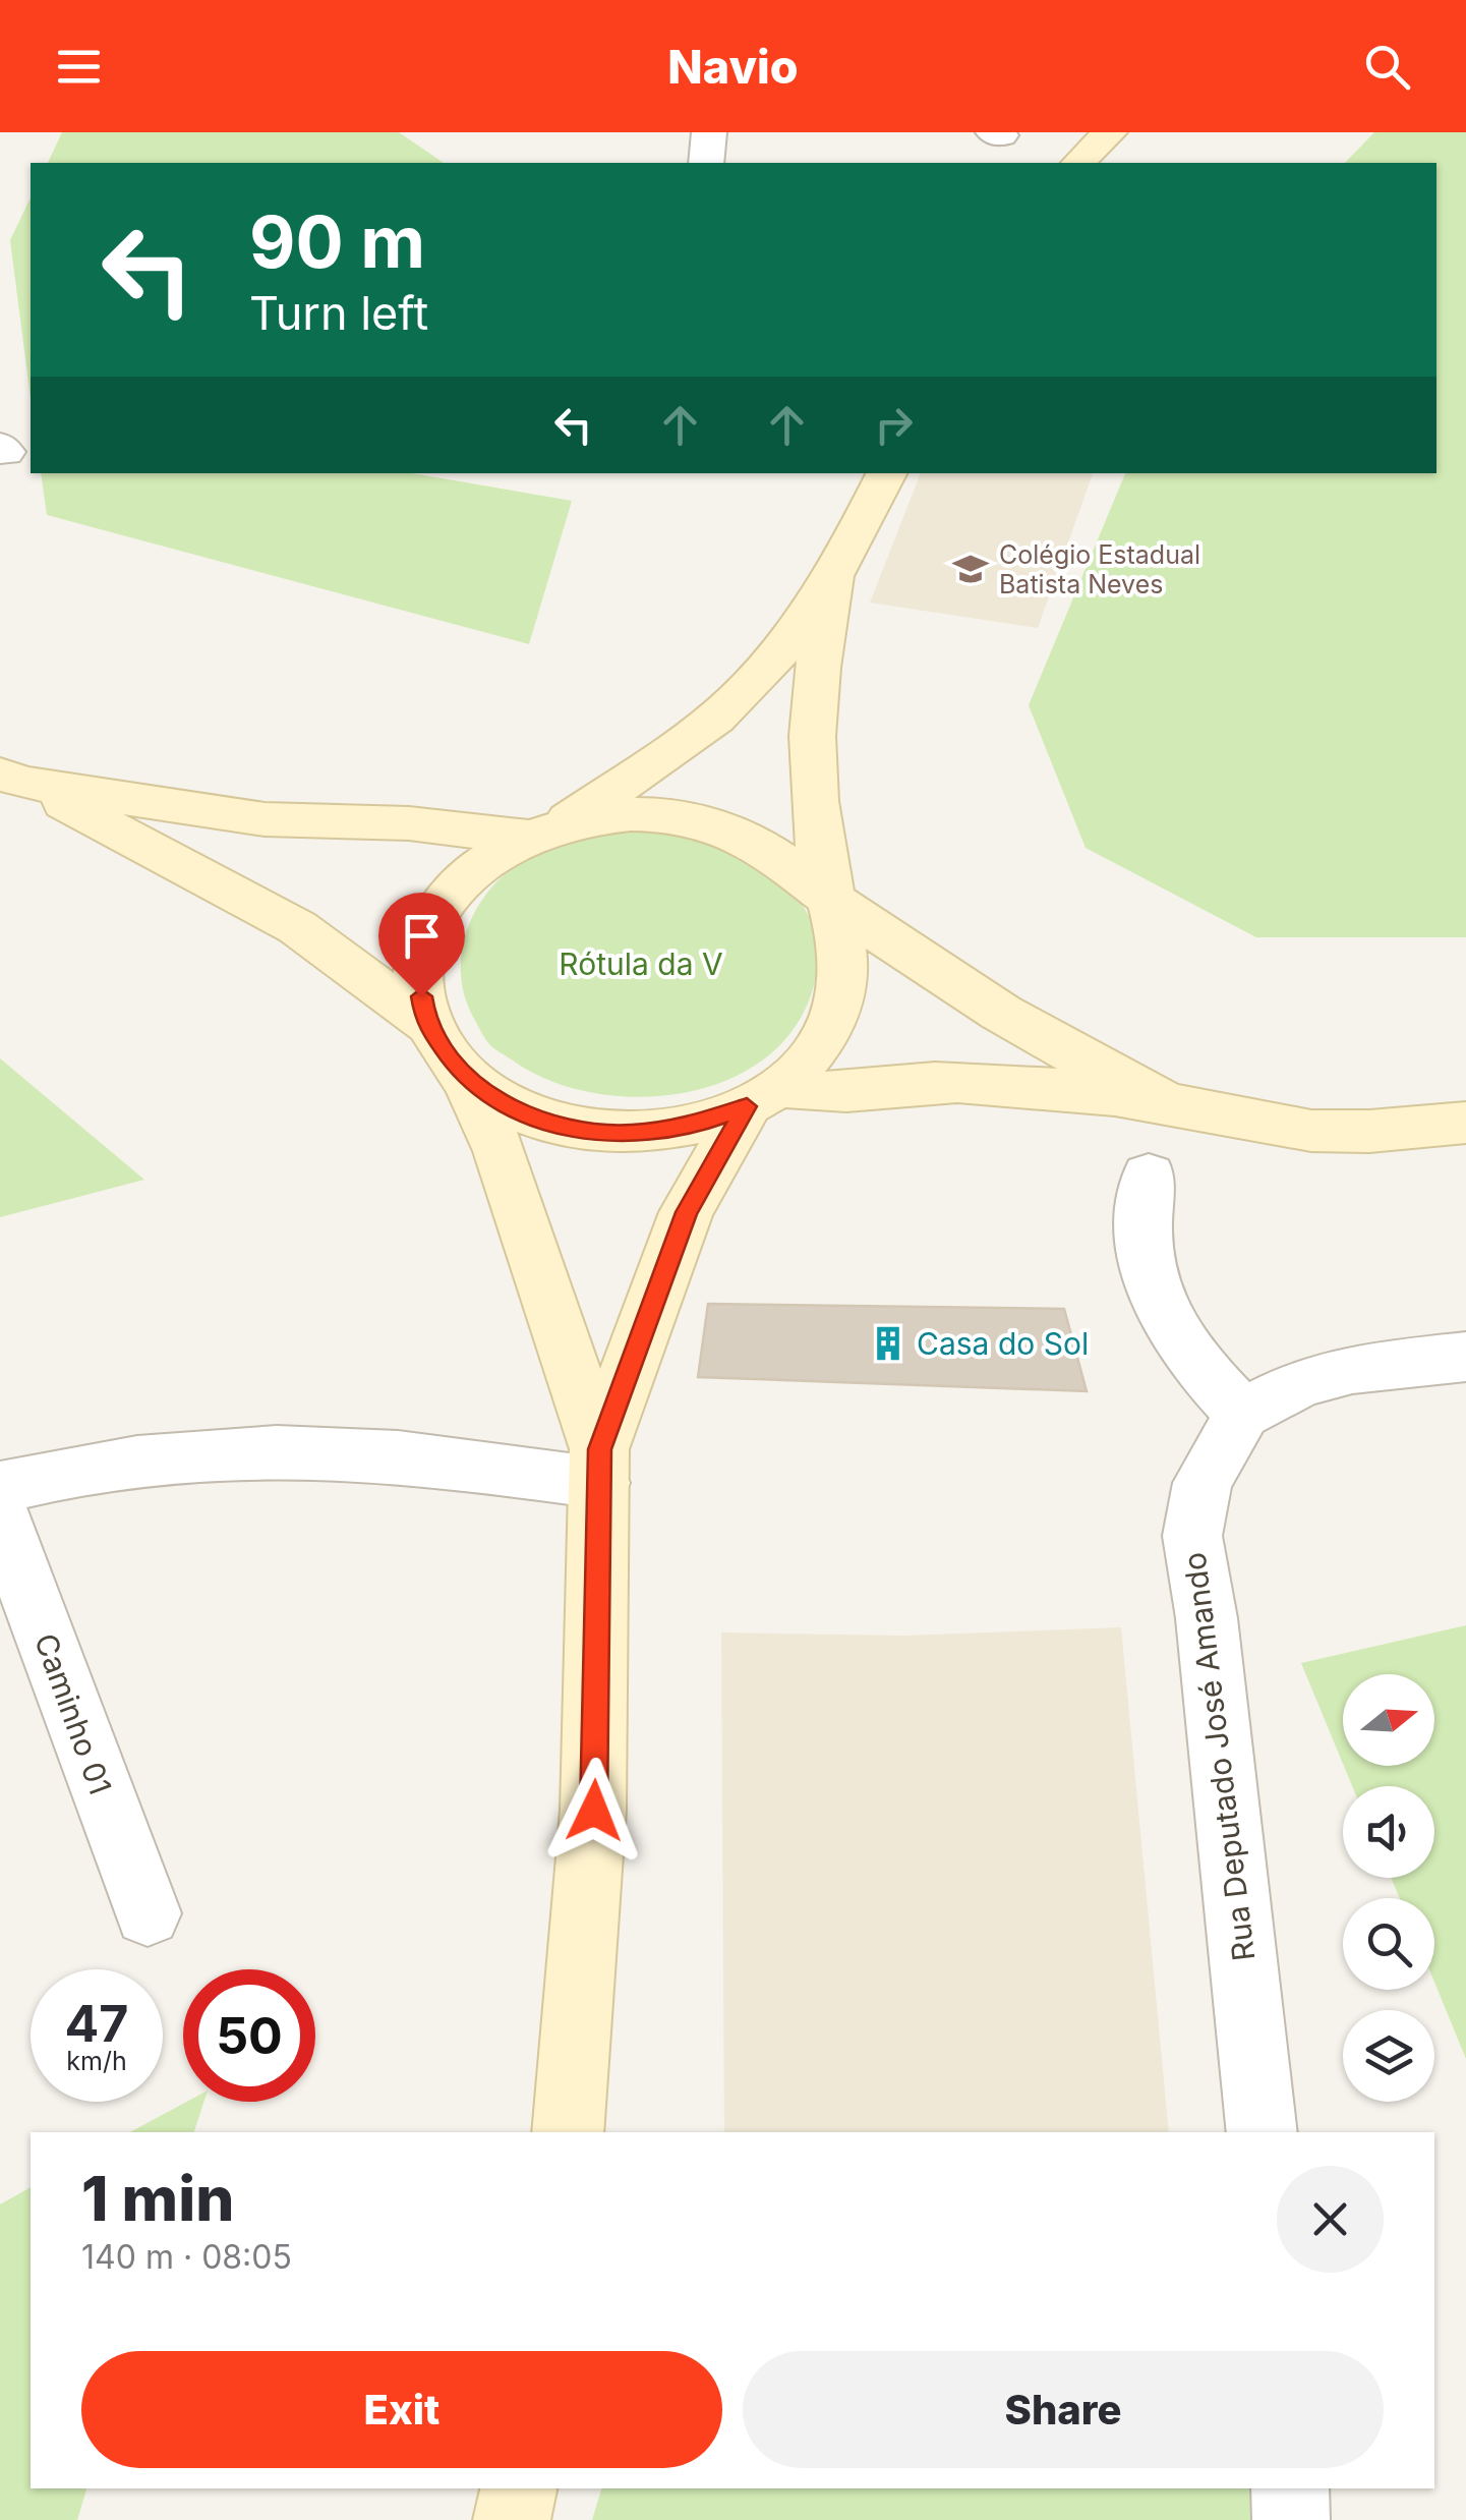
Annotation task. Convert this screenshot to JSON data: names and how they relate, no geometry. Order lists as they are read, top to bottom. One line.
{"streets":{"street":["Caminho 01","Rua Deputado José Amando"]},"parks":["Rótula da V"],"places":{"school or university":["Colégio Estadual Batista Neves"],"building":["Casa do Sol"]},"north":"right","page":{"header":"Navio","turn":["90 m","Turn left"],"speed":"47 km/h","limit":"50","heading":["1 min","140 m · 08:05"],"buttons":["Exit","Share"]}}
